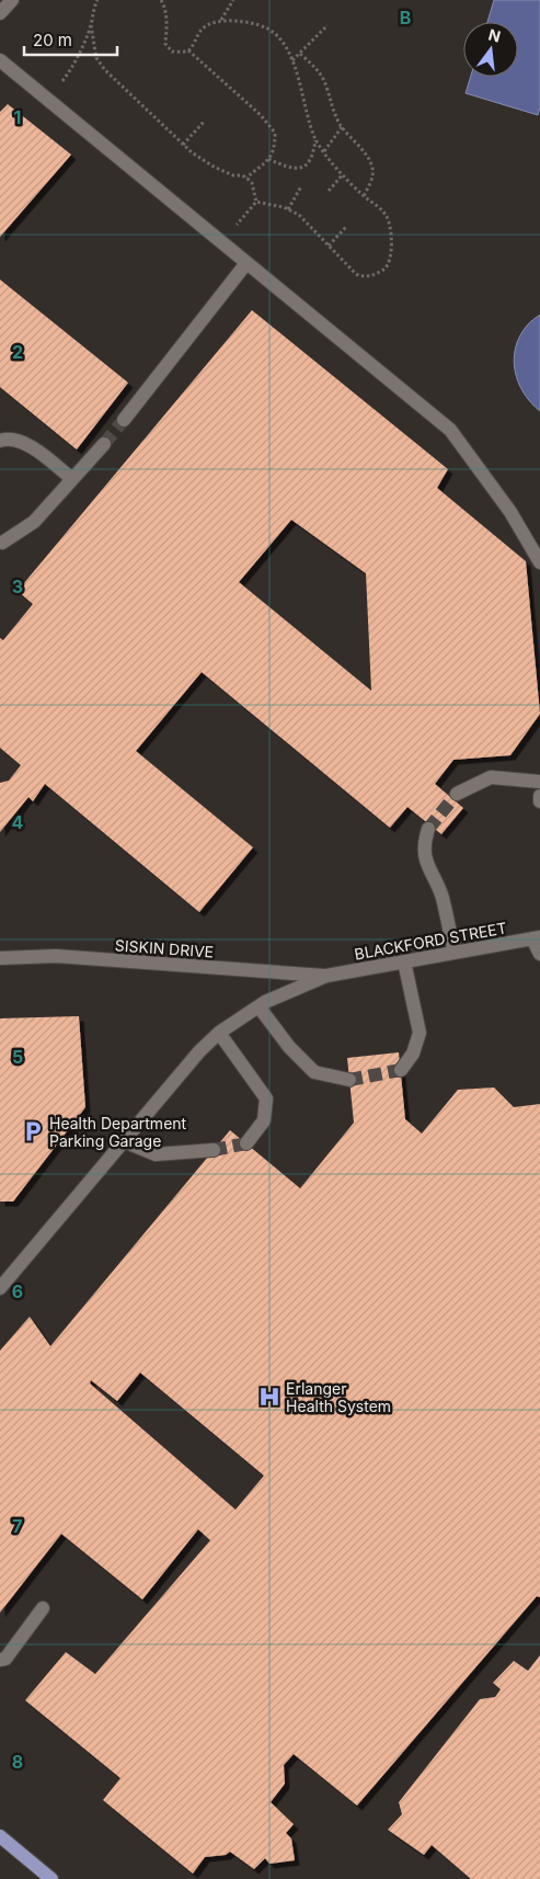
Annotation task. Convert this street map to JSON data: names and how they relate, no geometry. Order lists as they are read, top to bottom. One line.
{"streets":{"street":["BLACKFORD STREET","SISKIN DRIVE"]},"crossings":[["BLACKFORD STREET","SISKIN DRIVE"]],"places":{"parking":["Health Department Parking Garage"],"hospital":["Erlanger Health System"]},"scale_bar":"20 m","north":"top","grid":{"columns":["B"],"rows":["1","2","3","4","5","6","7","8"]}}
